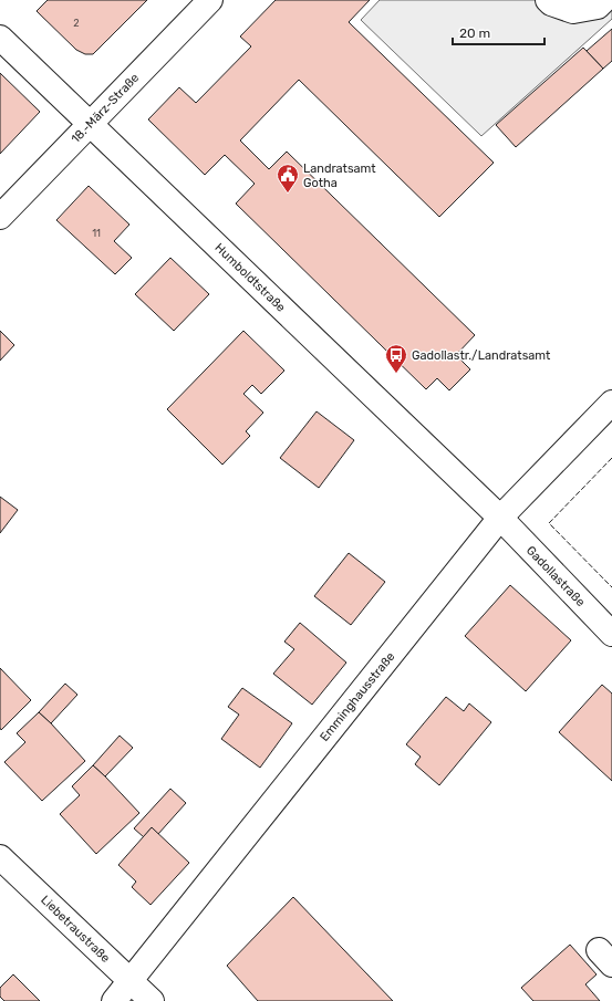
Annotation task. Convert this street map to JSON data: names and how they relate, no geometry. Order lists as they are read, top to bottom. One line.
{"streets":{"street":["18.-März-Straße","Humboldtstraße","Gadollastraße","Emminghausstraße","Liebetraustraße"]},"crossings":[["18.-März-Straße","Humboldtstraße"],["Humboldtstraße","Gadollastraße"],["Humboldtstraße","Emminghausstraße"],["Gadollastraße","Emminghausstraße"],["Emminghausstraße","Liebetraustraße"]],"places":{"public building":["Landratsamt Gotha"],"bus stop":["Gadollastr./Landratsamt"]},"house_numbers":["2","11"],"scale_bar":"20 m"}
